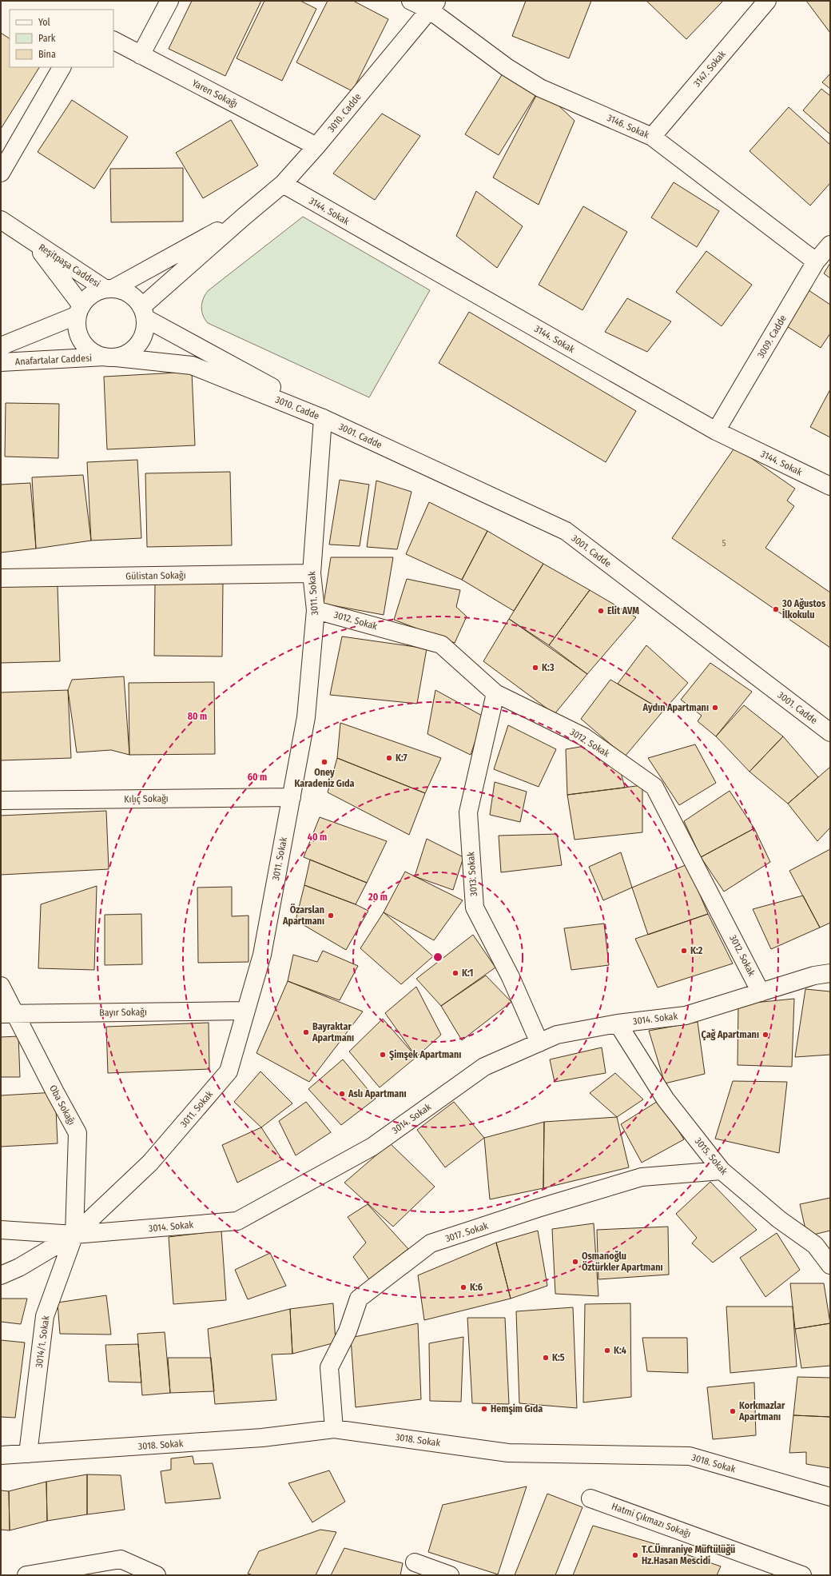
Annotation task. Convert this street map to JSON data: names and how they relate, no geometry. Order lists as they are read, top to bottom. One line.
{"streets":{"street":["3147. Sokak","Yaren Sokağı","3010. Cadde","3146. Sokak","3144. Sokak","Reşitpaşa Caddesi","3009. Cadde","Anafartalar Caddesi","3001. Cadde","Gülistan Sokağı","3011. Sokak","3012. Sokak","Kılıç Sokağı","3013. Sokak","Bayır Sokağı","3014. Sokak","Oba Sokağı","3015. Sokak","3017. Sokak","3014/1. Sokak","3018. Sokak","Hatmi Çıkmazı Sokağı"]},"crossings":[["3147. Sokak","3146. Sokak"],["Yaren Sokağı","3010. Cadde"],["3010. Cadde","3146. Sokak"],["3010. Cadde","3144. Sokak"],["3010. Cadde","Reşitpaşa Caddesi"],["3010. Cadde","Anafartalar Caddesi"],["3010. Cadde","3001. Cadde"],["3010. Cadde","3011. Sokak"],["3146. Sokak","3009. Cadde"],["3144. Sokak","3009. Cadde"],["Reşitpaşa Caddesi","Anafartalar Caddesi"],["3001. Cadde","3011. Sokak"],["Gülistan Sokağı","3011. Sokak"],["3011. Sokak","3012. Sokak"],["3011. Sokak","Kılıç Sokağı"],["3011. Sokak","Bayır Sokağı"],["3011. Sokak","3014. Sokak"],["3011. Sokak","Oba Sokağı"],["3011. Sokak","3014/1. Sokak"],["3012. Sokak","3013. Sokak"],["3012. Sokak","3014. Sokak"],["3013. Sokak","3014. Sokak"],["Bayır Sokağı","Oba Sokağı"],["3014. Sokak","Oba Sokağı"],["3014. Sokak","3015. Sokak"],["3014. Sokak","3014/1. Sokak"],["Oba Sokağı","3014/1. Sokak"],["3015. Sokak","3017. Sokak"],["3017. Sokak","3018. Sokak"],["3014/1. Sokak","3018. Sokak"]],"places":["30 Ağustos İlkokulu","Elit AVM","K:3","Aydın Apartmanı","K:7","Oney Karadeniz Gıda","Özarslan Apartmanı","K:2","K:1","Bayraktar Apartmanı","Çağ Apartmanı","Şimşek Apartmanı","Aslı Apartmanı","Osmanoğlu Öztürkler Apartmanı","K:6","K:4","K:5","Hemşim Gıda","Korkmazlar Apartmanı","T.C.Ümraniye Müftülüğü Hz.Hasan Mescidi"],"house_numbers":["5"],"legend":["Yol","Park","Bina"],"rings":["80 m","60 m","40 m","20 m"]}
